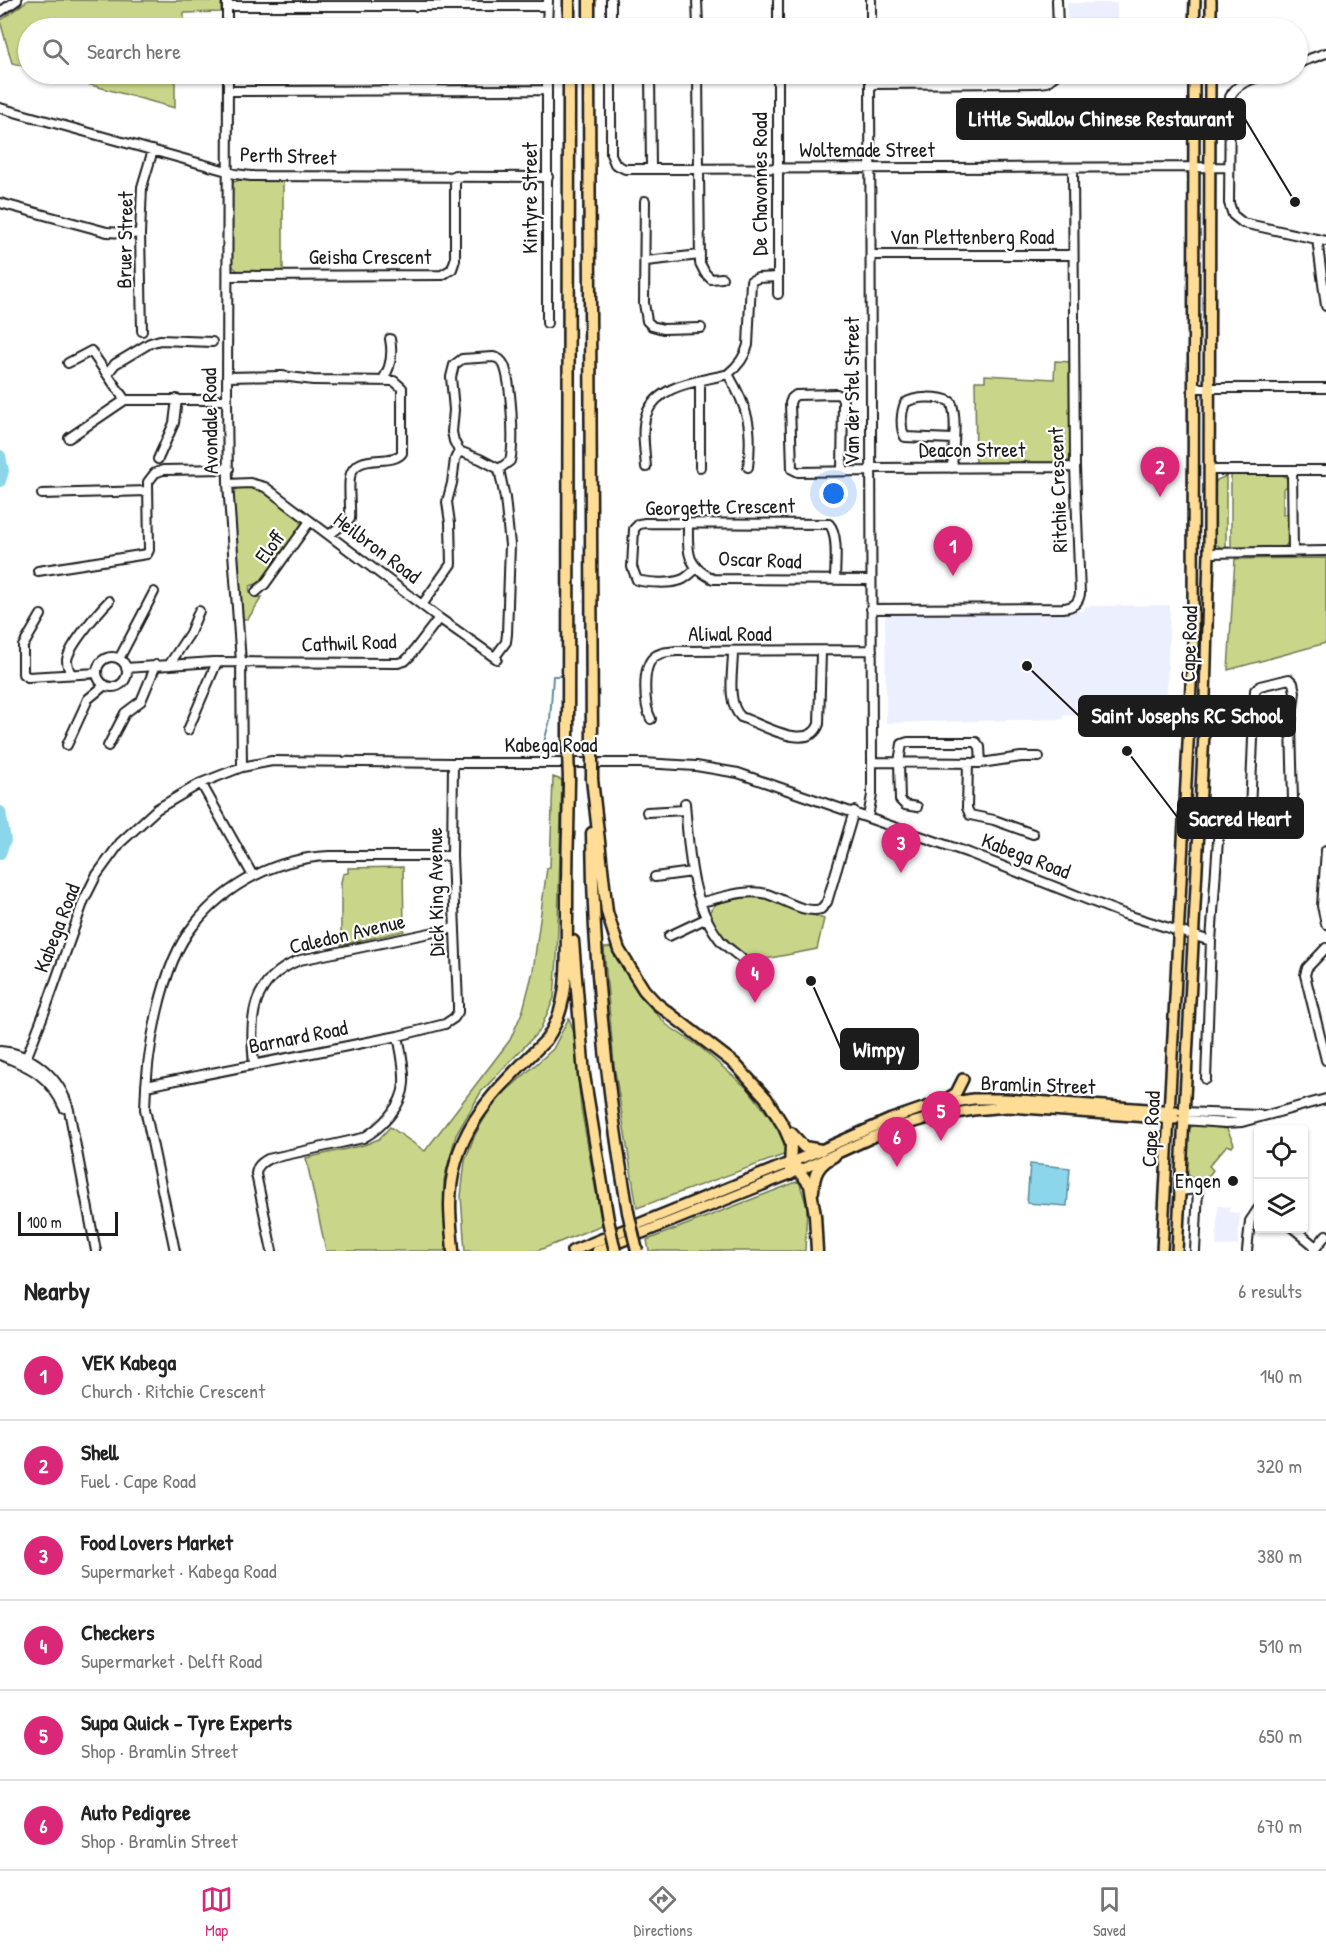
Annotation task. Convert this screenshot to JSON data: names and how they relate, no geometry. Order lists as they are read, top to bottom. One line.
{"streets":{"main road":["Cape Road","Bramlin Street"],"street":["Woltemade Street","Perth Street","De Chavonnes Road","Kintyre Street","Van Plettenberg Road","Bruer Street","Geisha Crescent","Van der Stel Street","Avondale Road","Deacon Street","Ritchie Crescent","Georgette Crescent","Eloff","Heilbron Road","Oscar Road","Aliwal Road","Cathwil Road","Kabega Road","Dick King Avenue","Caledon Avenue","Barnard Road"]},"crossings":[["Woltemade Street","De Chavonnes Road"],["Woltemade Street","Van der Stel Street"],["Woltemade Street","Ritchie Crescent"],["Woltemade Street","Cape Road"],["Perth Street","Kintyre Street"],["Perth Street","Bruer Street"],["Perth Street","Geisha Crescent"],["Perth Street","Avondale Road"],["Van Plettenberg Road","Van der Stel Street"],["Van Plettenberg Road","Ritchie Crescent"],["Geisha Crescent","Avondale Road"],["Van der Stel Street","Deacon Street"],["Van der Stel Street","Ritchie Crescent"],["Van der Stel Street","Oscar Road"],["Van der Stel Street","Aliwal Road"],["Van der Stel Street","Kabega Road"],["Avondale Road","Heilbron Road"],["Avondale Road","Cathwil Road"],["Avondale Road","Kabega Road"],["Deacon Street","Ritchie Crescent"],["Georgette Crescent","Oscar Road"],["Eloff","Heilbron Road"],["Heilbron Road","Cathwil Road"],["Cape Road","Kabega Road"],["Cape Road","Bramlin Street"],["Kabega Road","Dick King Avenue"],["Dick King Avenue","Caledon Avenue"],["Dick King Avenue","Barnard Road"],["Caledon Avenue","Barnard Road"]],"places":["Little Swallow Chinese Restaurant","Saint Josephs RC School","Sacred Heart","Wimpy","Engen"],"scale_bar":"100 m","page":{"search":"Search here","pins":["2","1","3","4","5","6"],"scale":"100 m","heading":["Nearby","6 results"],"list":[{"mark":"1","name":"VEK Kabega","note":"Church · Ritchie Crescent","value":"140 m"},{"mark":"2","name":"Shell","note":"Fuel · Cape Road","value":"320 m"},{"mark":"3","name":"Food Lovers Market","note":"Supermarket · Kabega Road","value":"380 m"},{"mark":"4","name":"Checkers","note":"Supermarket · Delft Road","value":"510 m"},{"mark":"5","name":"Supa Quick - Tyre Experts","note":"Shop · Bramlin Street","value":"650 m"},{"mark":"6","name":"Auto Pedigree","note":"Shop · Bramlin Street","value":"670 m"}],"nav":["Map","Directions","Saved"]}}
